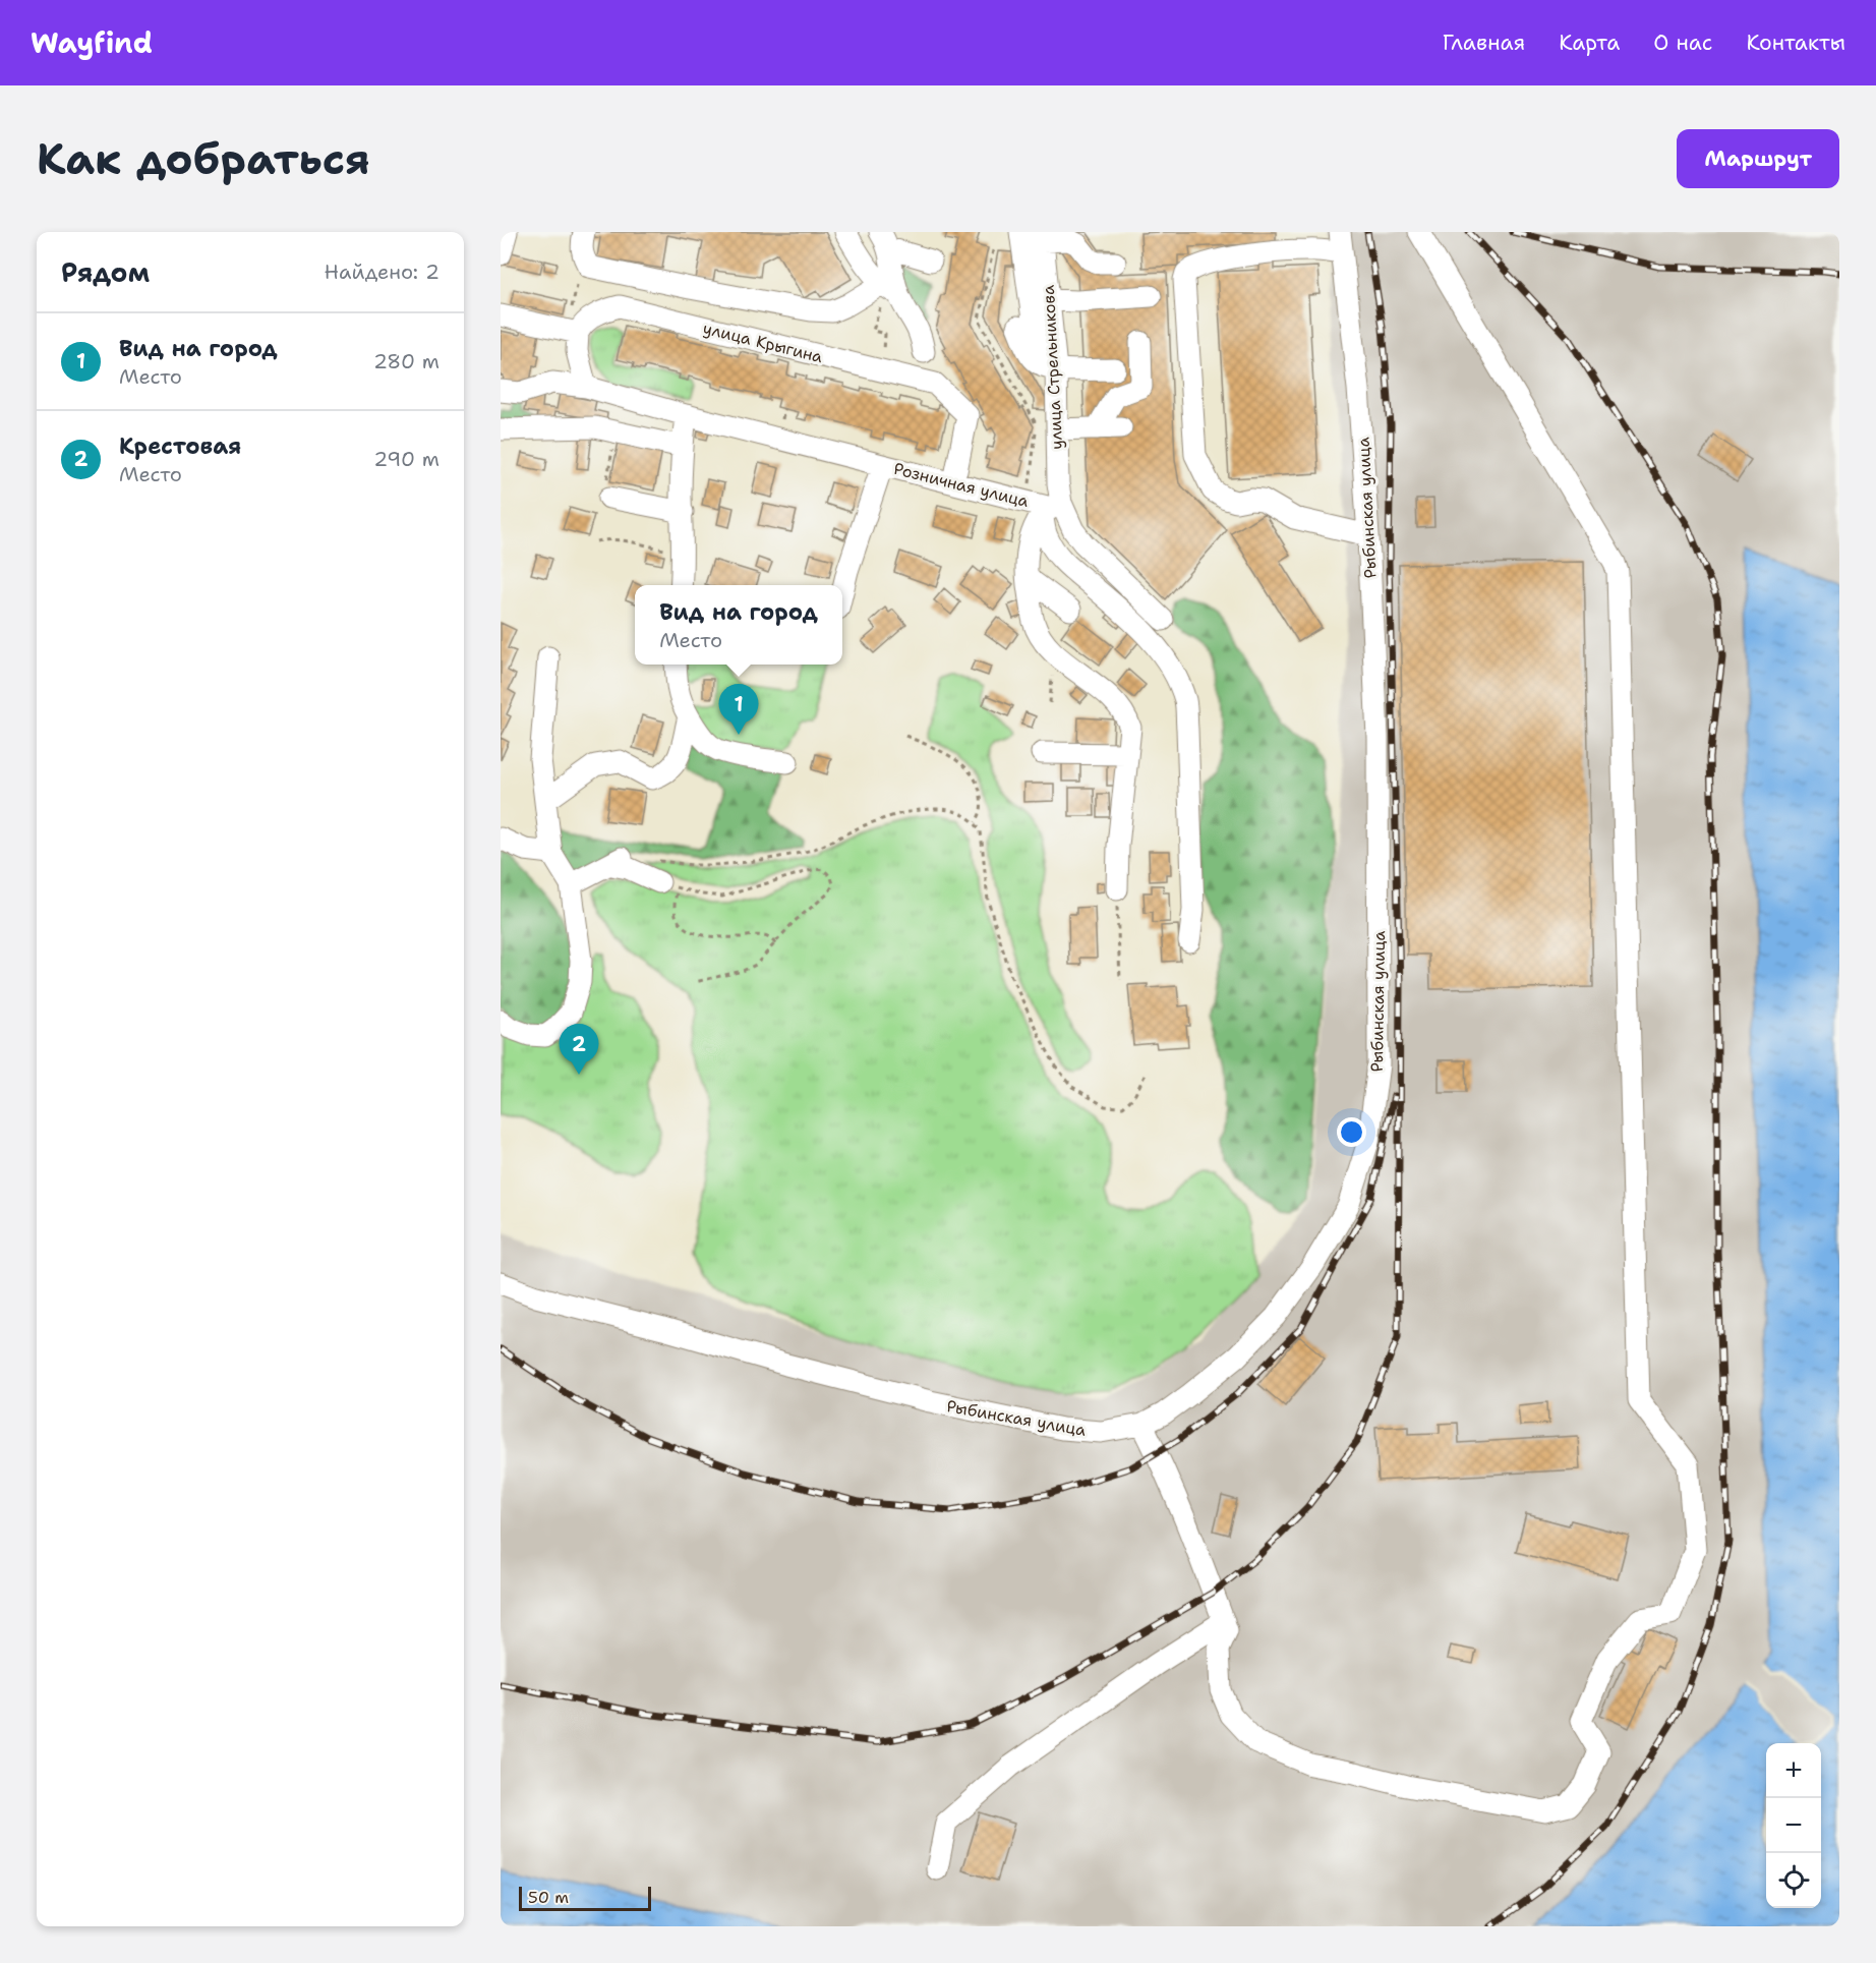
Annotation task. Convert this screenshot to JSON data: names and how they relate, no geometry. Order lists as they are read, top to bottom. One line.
{"streets":{"lane":["улица Крыгина","улица Стрельникова","Розничная улица","Рыбинская улица"]},"crossings":[["улица Стрельникова","Розничная улица"]],"scale_bar":"50 m","page":{"header":"Wayfind","nav":["Главная","Карта","О нас","Контакты"],"buttons":"Маршрут","title":"Как добраться","heading":["Рядом","Найдено: 2"],"list":[{"mark":"1","name":"Вид на город","note":"Место","value":"280 m"},{"mark":"2","name":"Крестовая","note":"Место","value":"290 m"}],"popup":["Вид на город","Место"],"pins":["1","2"],"map_buttons":["+","−"],"scale":"50 m"}}
